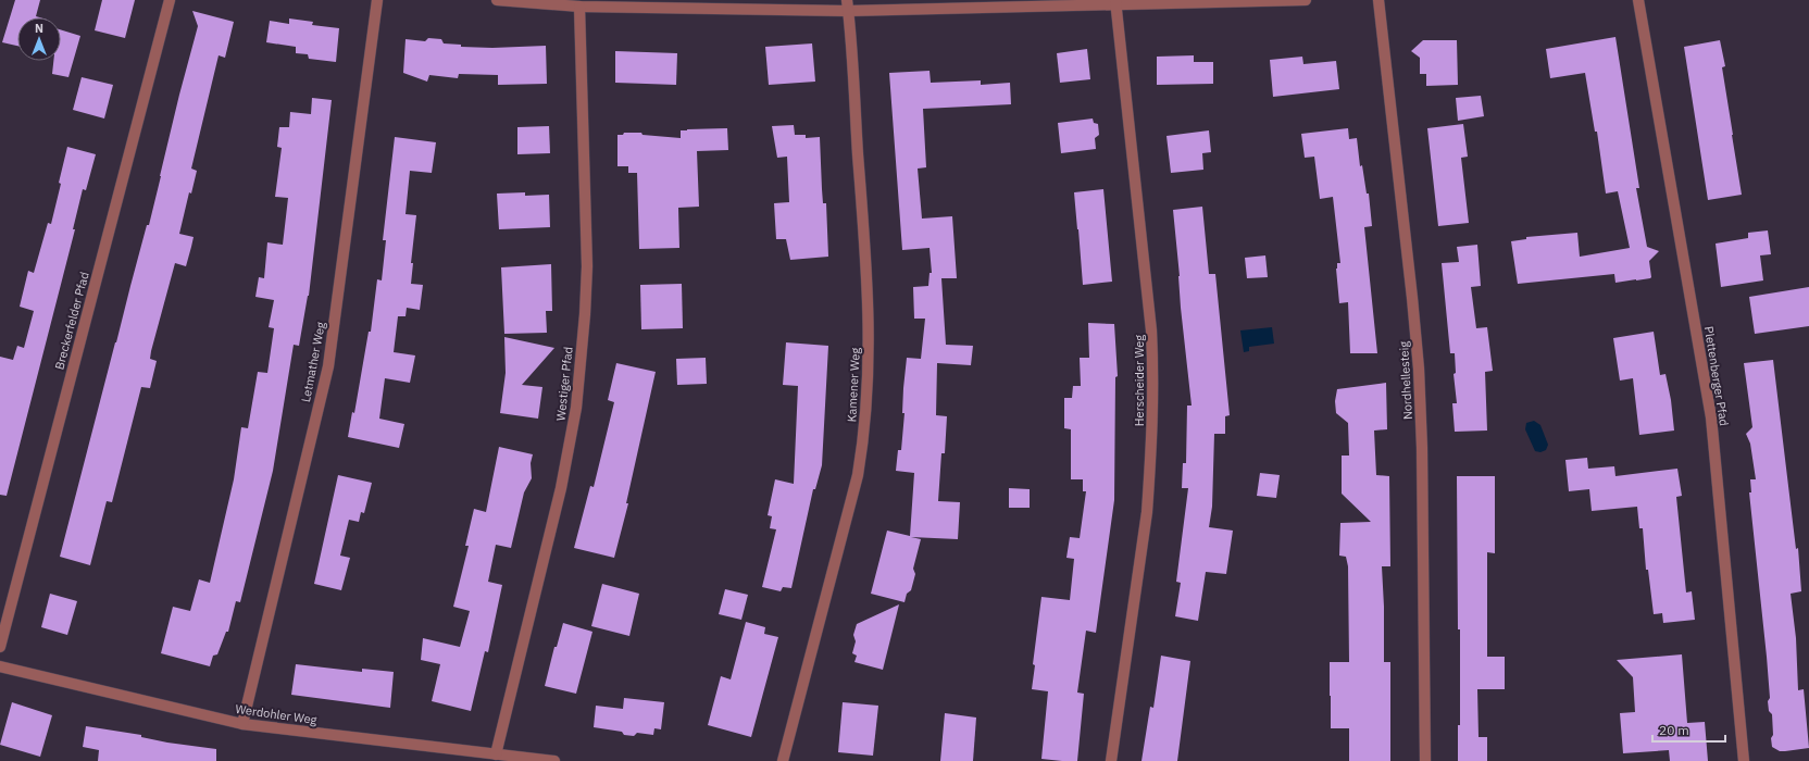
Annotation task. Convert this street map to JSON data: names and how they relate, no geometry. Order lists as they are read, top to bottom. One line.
{"streets":{"street":["Breckerfelder Pfad","Letmather Weg","Plettenberger Pfad","Herscheider Weg","Nordhellesteig","Westiger Pfad","Kamener Weg","Werdohler Weg"]},"crossings":[["Letmather Weg","Werdohler Weg"],["Westiger Pfad","Werdohler Weg"]],"scale_bar":"20 m","north":"top"}
